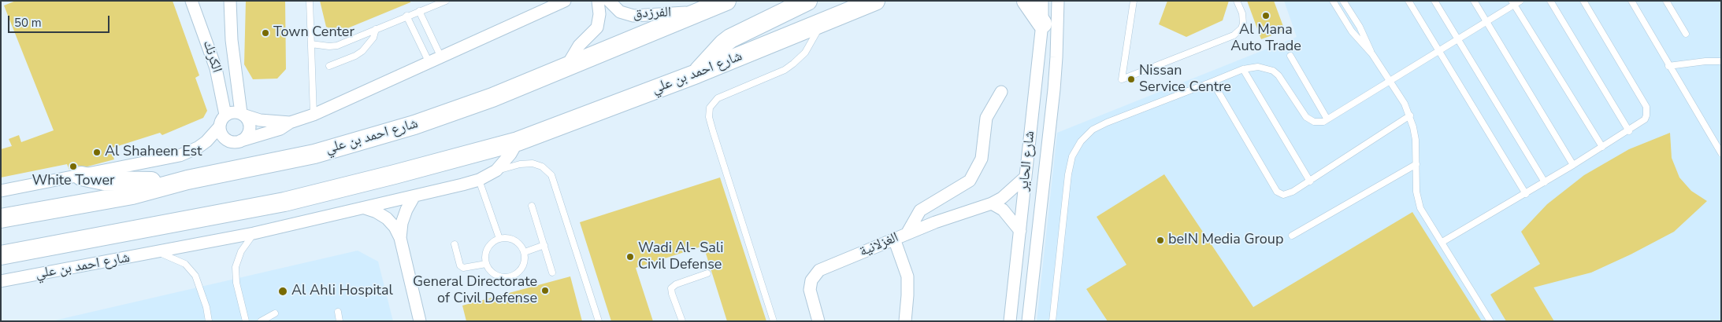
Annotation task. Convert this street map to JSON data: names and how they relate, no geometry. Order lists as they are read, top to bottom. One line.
{"streets":{"main road":["شارع احمد بن علي"],"street":["الفرزدق","الكرنك","شارع الحاير","الغزلانية"]},"crossings":[["الفرزدق","شارع احمد بن علي"],["شارع الحاير","الغزلانية"]],"places":["Al Mana Auto Trade","Town Center","Nissan Service Centre","Al Shaheen Est","White Tower","beIN Media Group","Wadi Al- Sali Civil Defense","General Directorate of Civil Defense","Al Ahli Hospital"],"scale_bar":"50 m"}
